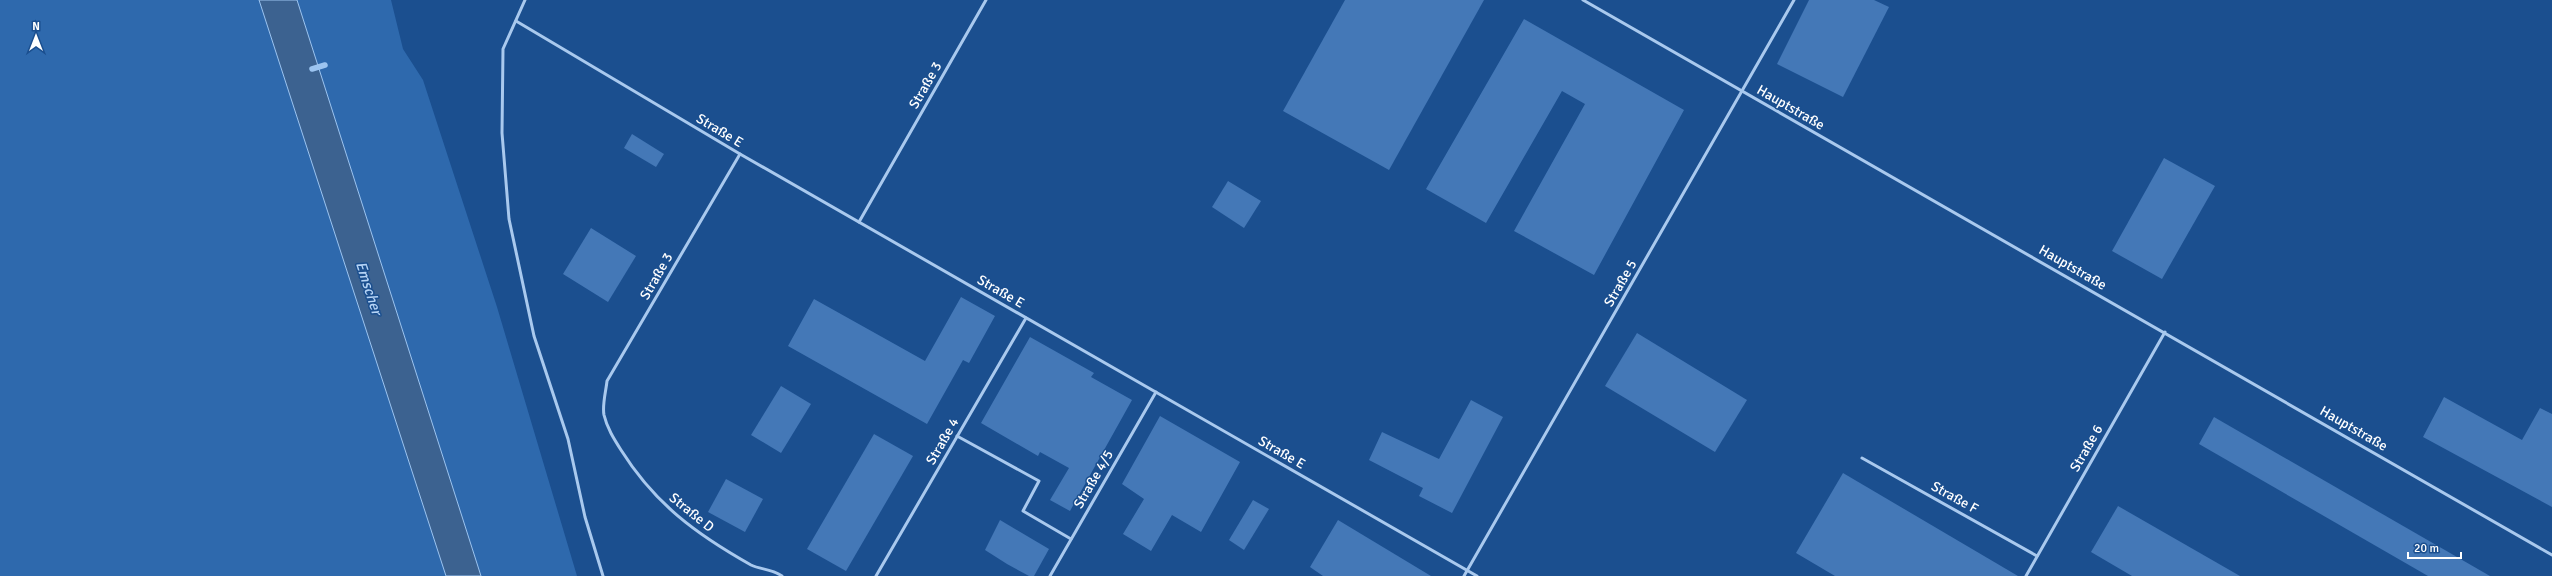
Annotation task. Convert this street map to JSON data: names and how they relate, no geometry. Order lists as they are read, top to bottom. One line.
{"streets":{"lane":["Straße 3","Hauptstraße","Straße E","Straße 5","Straße 4","Straße 6","Straße 4/5","Straße F","Straße D"]},"crossings":[["Straße 3","Straße E"],["Straße 3","Straße D"],["Hauptstraße","Straße 5"],["Hauptstraße","Straße 6"],["Straße E","Straße 5"],["Straße E","Straße 4"],["Straße E","Straße 4/5"],["Straße 6","Straße F"]],"water":["Emscher"],"scale_bar":"20 m","north":"top"}
